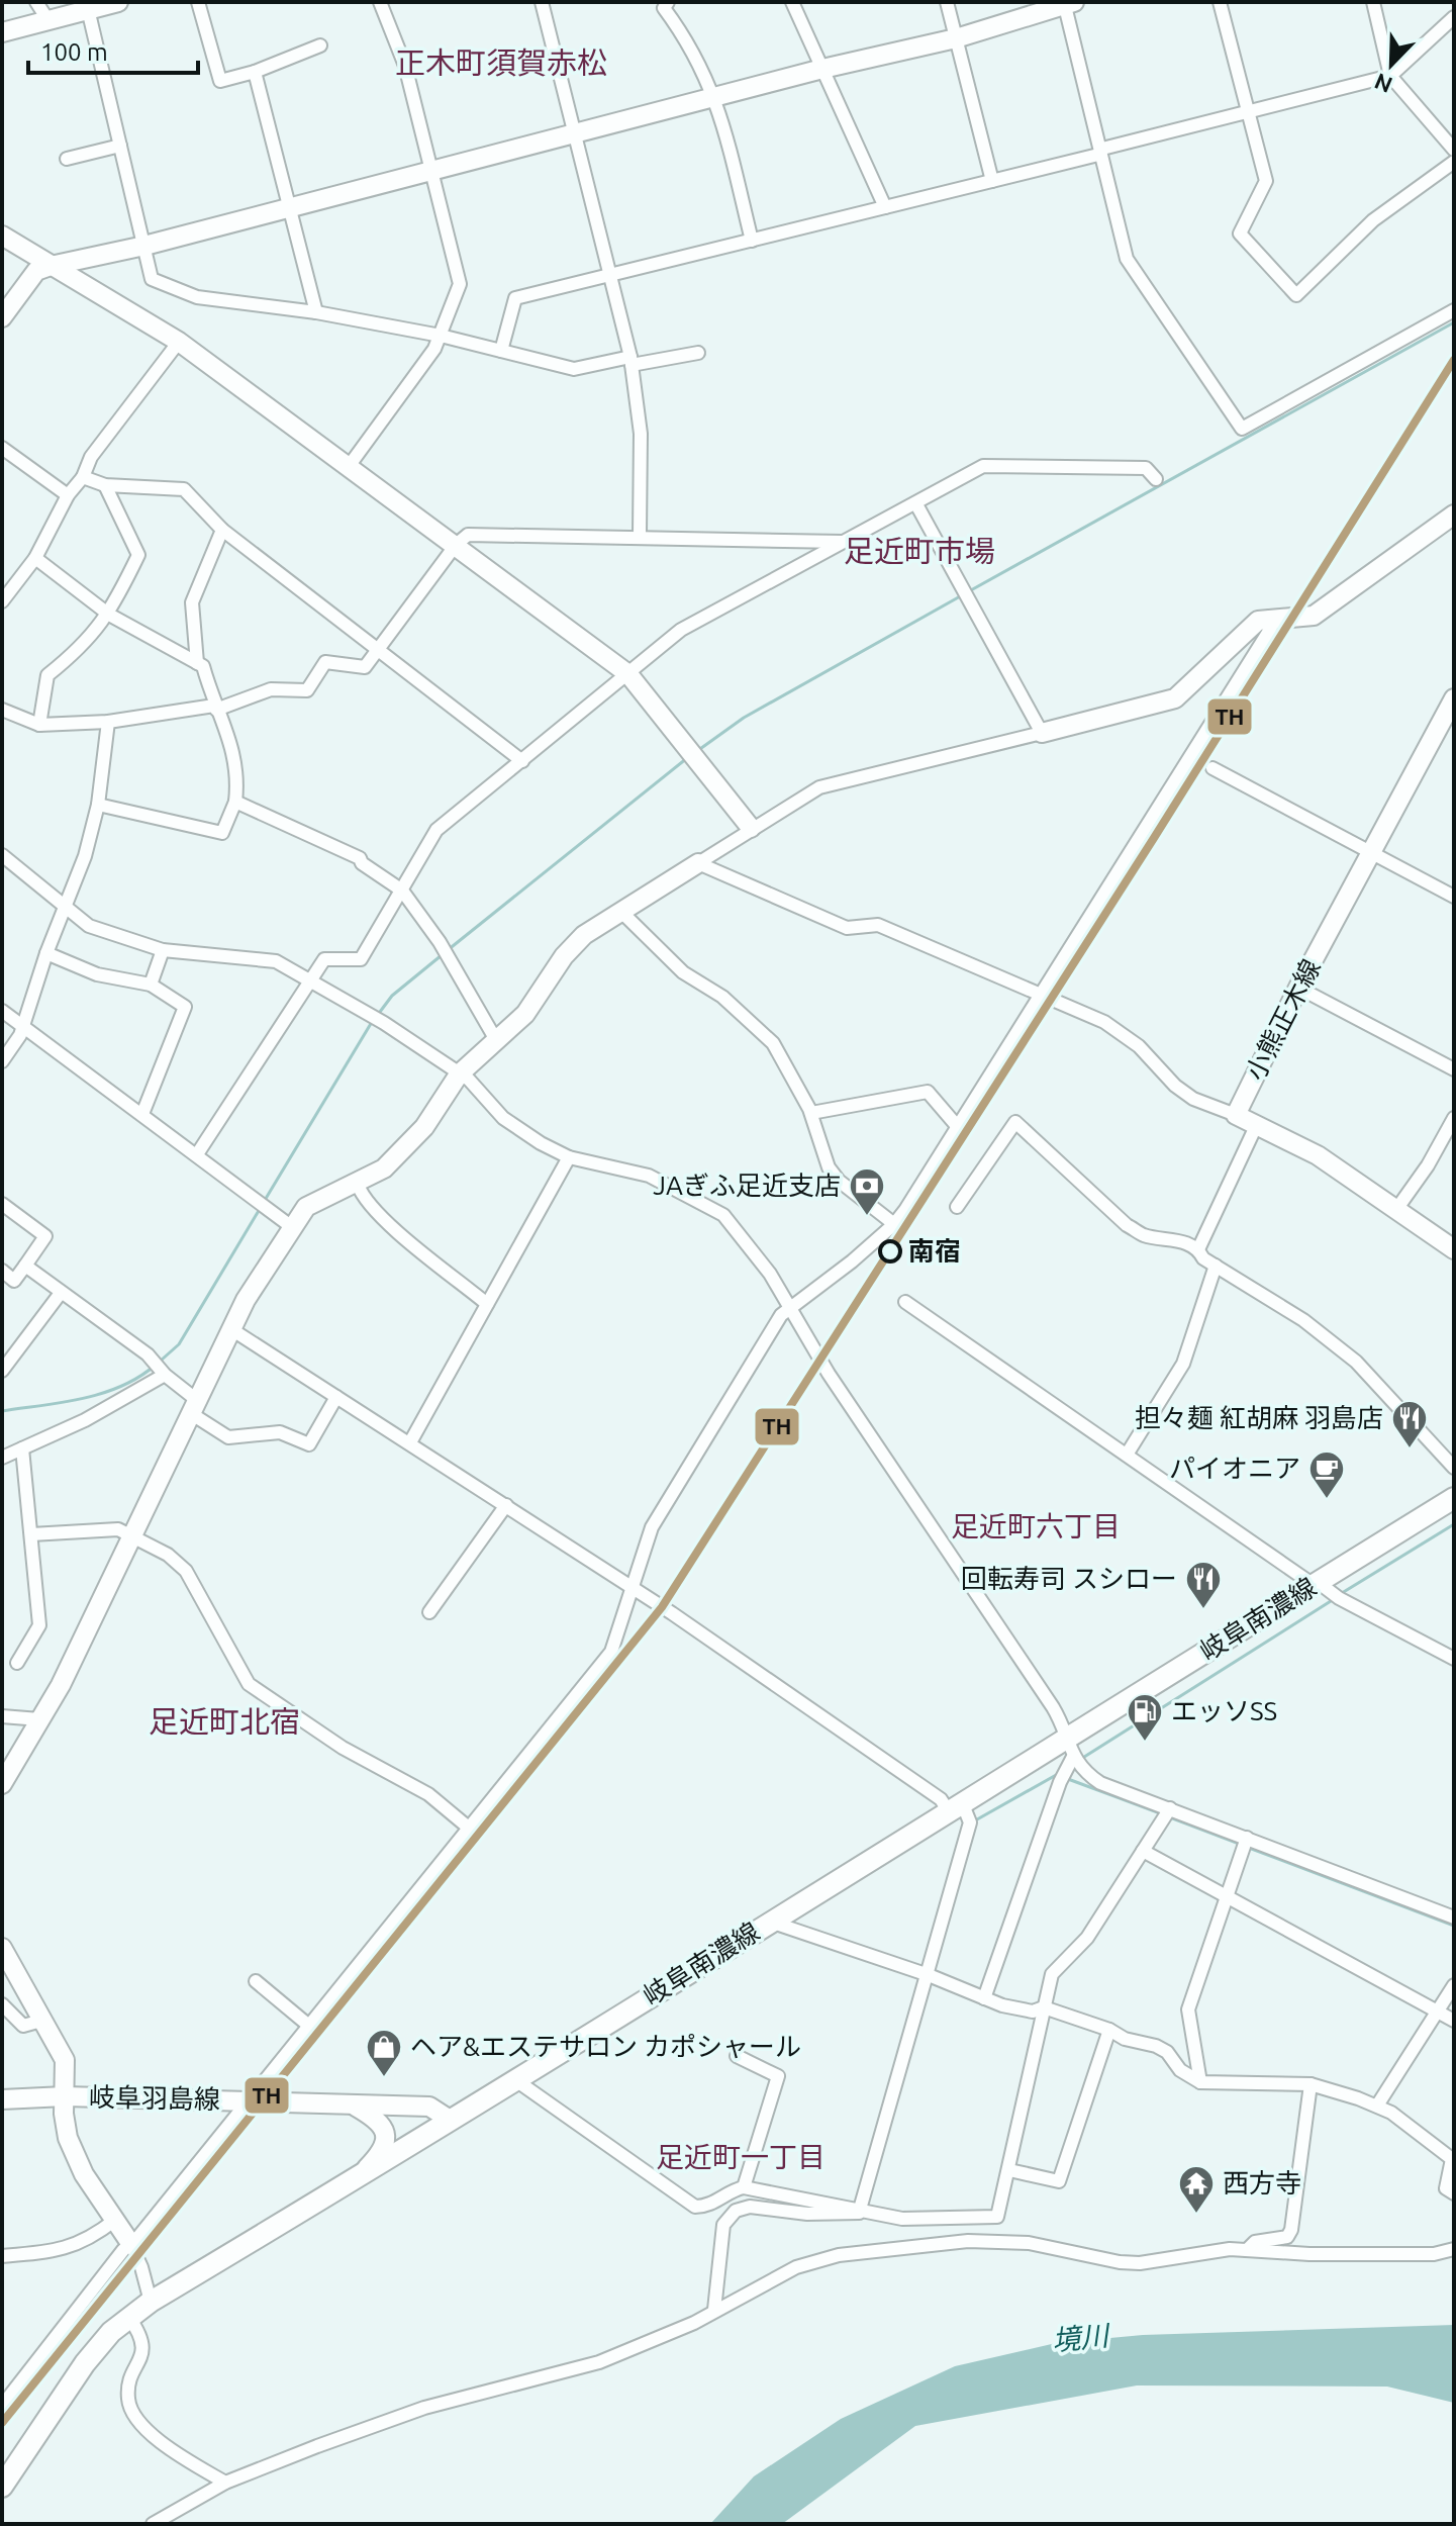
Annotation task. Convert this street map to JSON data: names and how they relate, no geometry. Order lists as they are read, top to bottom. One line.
{"streets":{"main road":["岐阜南濃線"],"street":["小熊正木線","岐阜羽島線"]},"crossings":[["岐阜南濃線","岐阜羽島線"]],"districts":["正木町須賀赤松","足近町市場","足近町六丁目","足近町北宿","足近町一丁目"],"water":["境川"],"places":{"bank":["JAぎふ足近支店"],"other":["南宿"],"restaurant":["担々麺 紅胡麻 羽島店","回転寿司 スシロー"],"cafe":["パイオニア"],"fuel station":["エッソSS"],"shop":["ヘア&エステサロン カポシャール"],"temple":["西方寺"]},"lines":["transit line TH"],"scale_bar":"100 m","north":"bottom left"}
